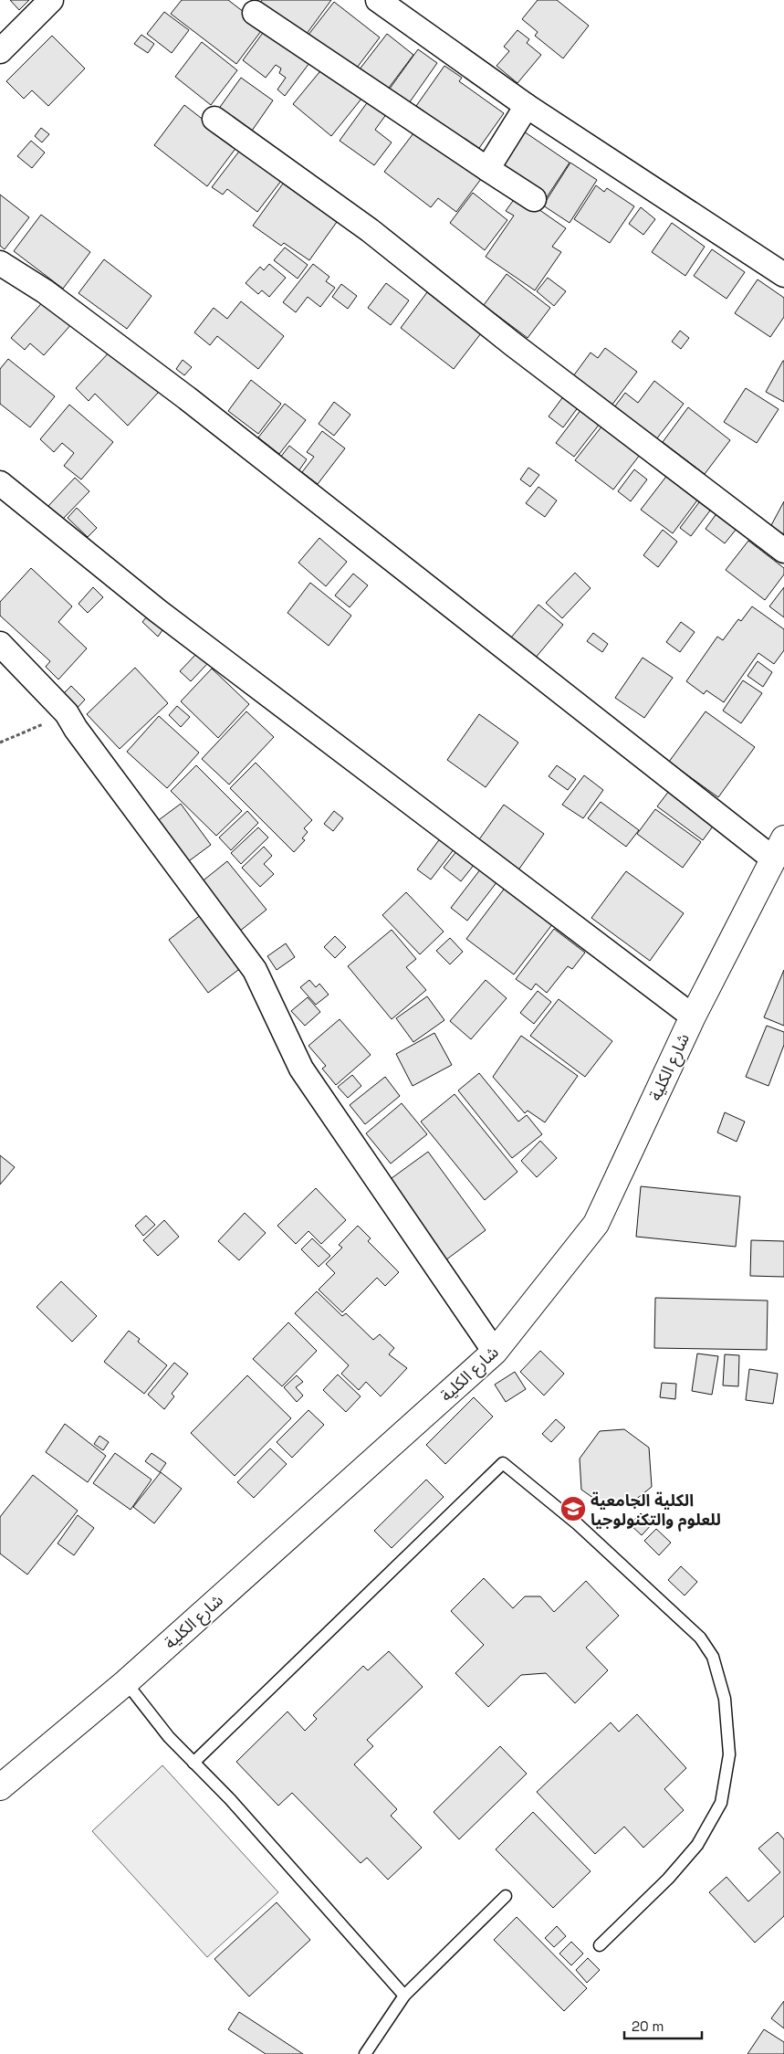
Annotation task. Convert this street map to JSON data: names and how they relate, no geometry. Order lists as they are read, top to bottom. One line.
{"streets":{"street":["شارع الكلية"]},"places":{"school or university":["الكلية الجامعية للعلوم والتكنولوجيا"]},"scale_bar":"20 m"}
